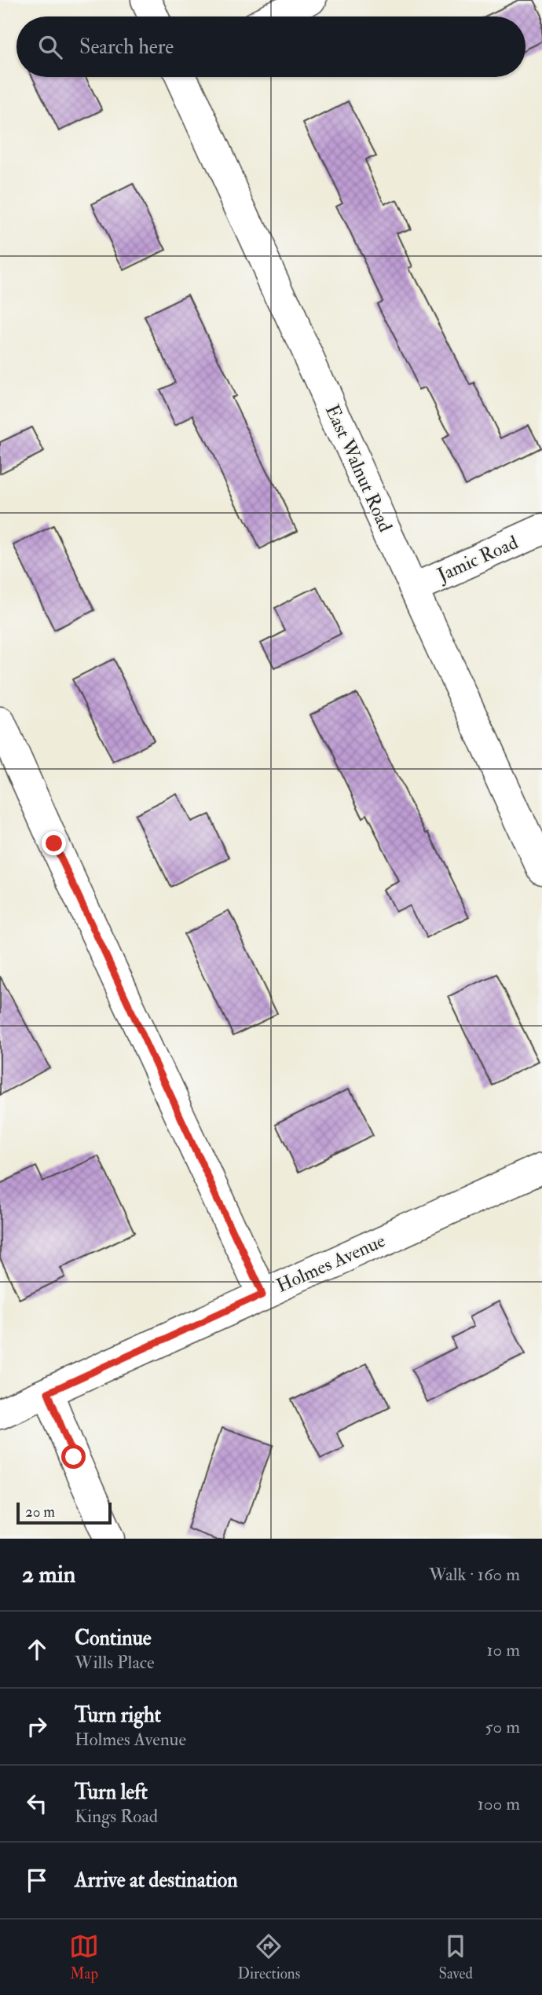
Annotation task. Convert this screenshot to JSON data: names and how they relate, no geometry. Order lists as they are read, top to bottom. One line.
{"streets":{"street":["East Walnut Road","Jamic Road","Holmes Avenue"]},"crossings":[["East Walnut Road","Jamic Road"]],"scale_bar":"20 m","page":{"search":"Search here","scale":"20 m","heading":["2 min","Walk · 160 m"],"list":[["Continue","Wills Place","10 m"],["Turn right","Holmes Avenue","50 m"],["Turn left","Kings Road","100 m"],"Arrive at destination"],"nav":["Map","Directions","Saved"]}}
